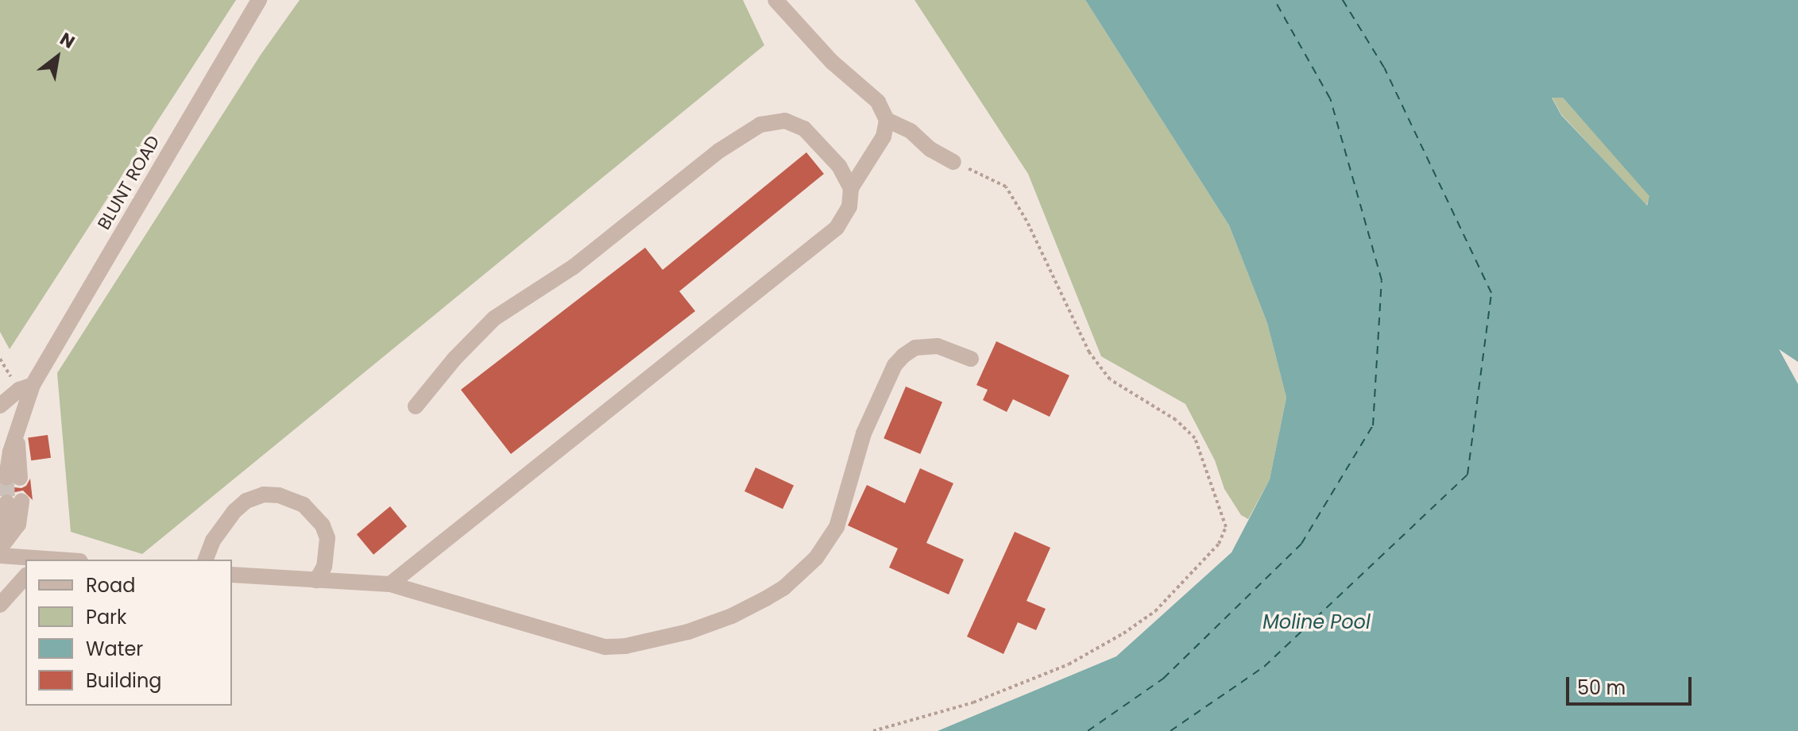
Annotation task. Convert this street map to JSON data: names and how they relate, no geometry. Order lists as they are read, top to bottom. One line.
{"streets":{"street":["BLUNT ROAD"]},"water":["Moline Pool"],"legend":["Road","Park","Water","Building"],"scale_bar":"50 m","north":"top right"}
